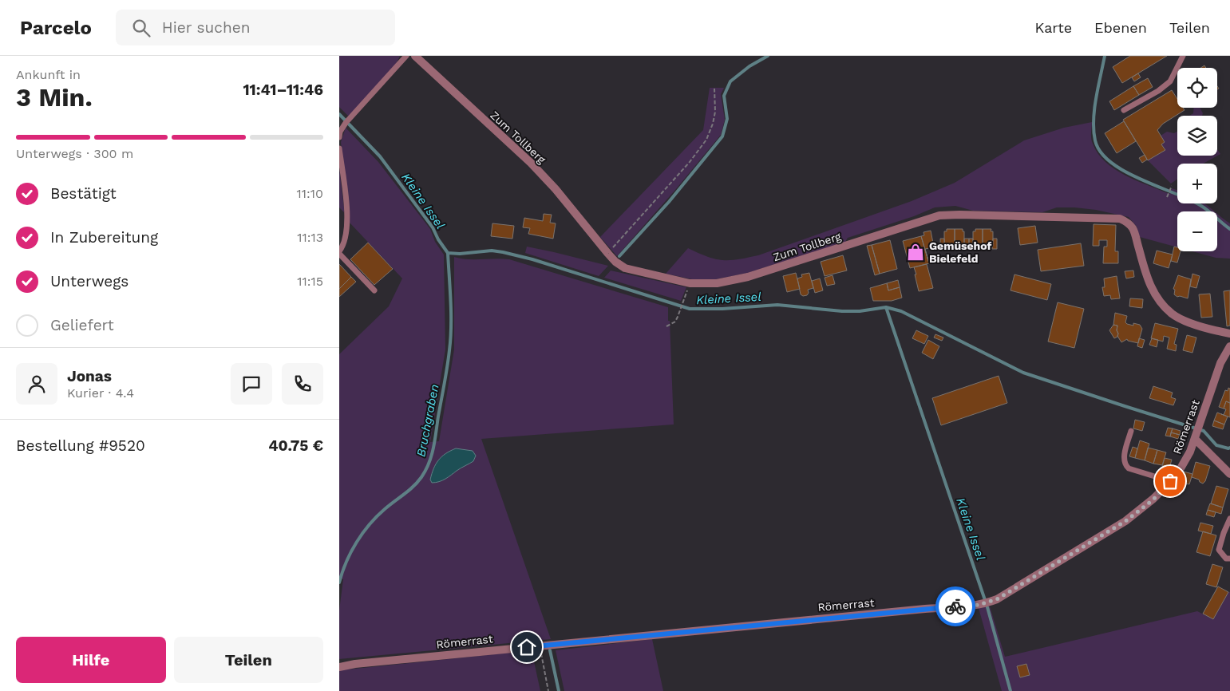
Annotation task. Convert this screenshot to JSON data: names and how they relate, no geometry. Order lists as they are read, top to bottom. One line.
{"streets":{"street":["Zum Tollberg","Römerrast"]},"water":["Kleine Issel","Bruchgraben"],"places":{"shop":["Gemüsehof Bielefeld"]},"page":{"header":"Parcelo","search":"Hier suchen","nav":["Karte","Ebenen","Teilen"],"heading":["3 Min.","Ankunft in","11:41–11:46"],"panel":["Jonas","Kurier · 4.4","Bestellung #9520","40.75 €"],"map_buttons":["+","−"],"bar":"Unterwegs · 300 m","list":[["Bestätigt","11:10"],["In Zubereitung","11:13"],["Unterwegs","11:15"],"Geliefert"],"buttons":["Hilfe","Teilen"]}}
